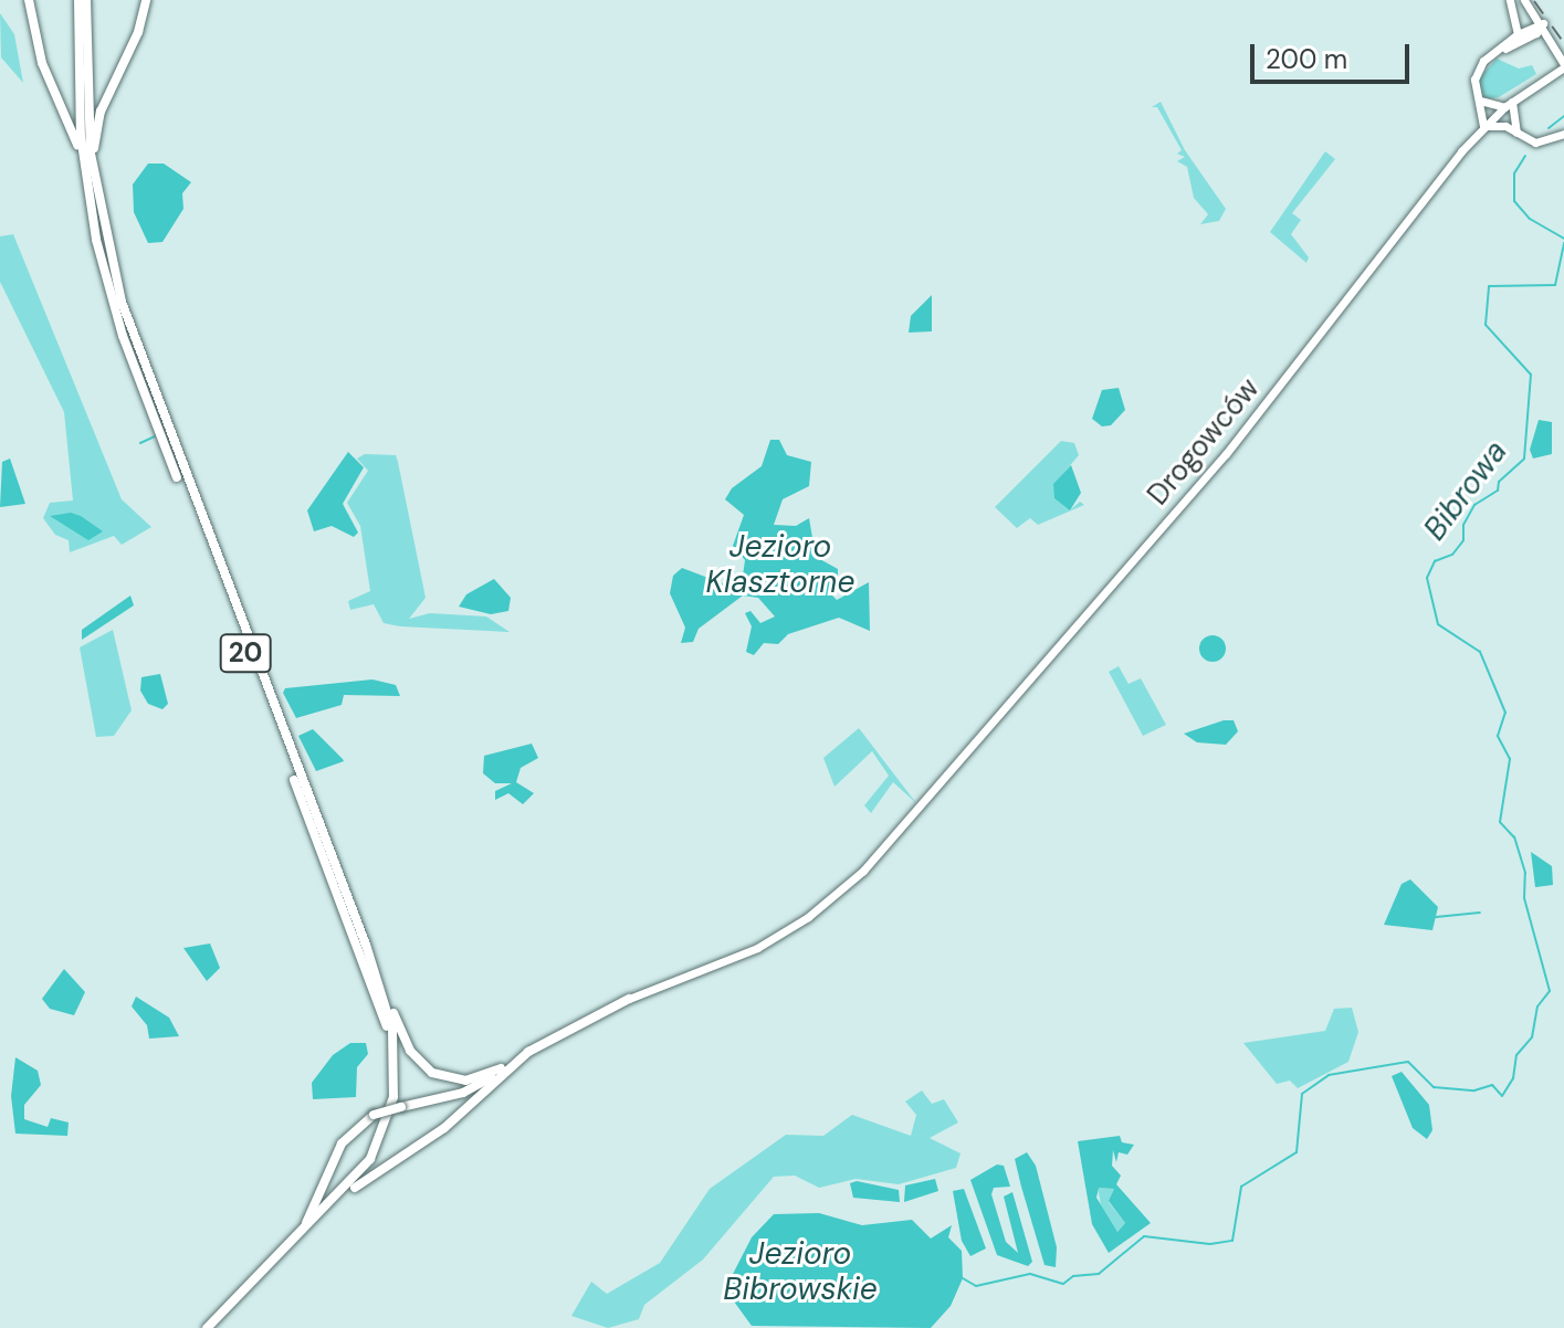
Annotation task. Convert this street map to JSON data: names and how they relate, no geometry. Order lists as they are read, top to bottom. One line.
{"streets":{"main road":["Drogowców","20"]},"water":["Bibrowa","Jezioro Klasztorne","Jezioro Bibrowskie"],"scale_bar":"200 m"}
